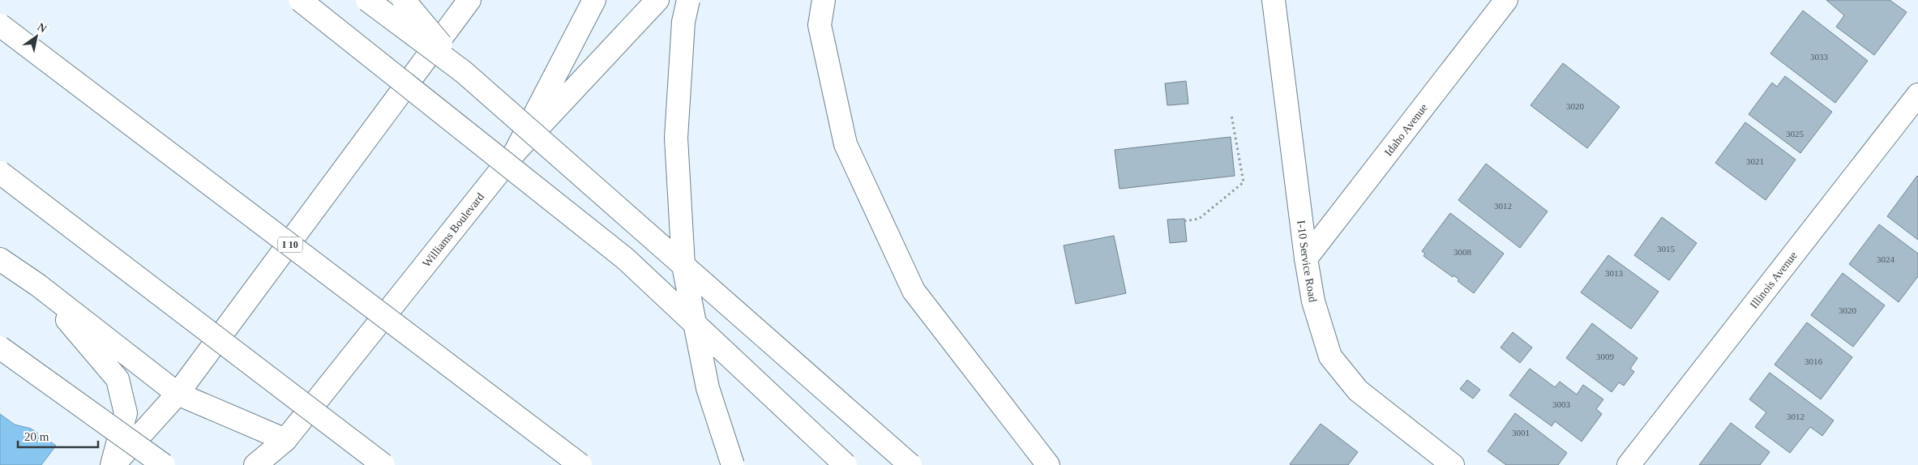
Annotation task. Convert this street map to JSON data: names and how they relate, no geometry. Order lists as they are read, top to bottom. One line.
{"streets":{"main road":["Idaho Avenue","Williams Boulevard","I 10","I-10 Service Road","Illinois Avenue"]},"crossings":[["Idaho Avenue","I-10 Service Road"]],"house_numbers":["3033","3020","3025","3021","3012","3015","3008","3024","3013","3020","3009","3016","3003","3012","3001"],"scale_bar":"20 m","north":"top right"}
